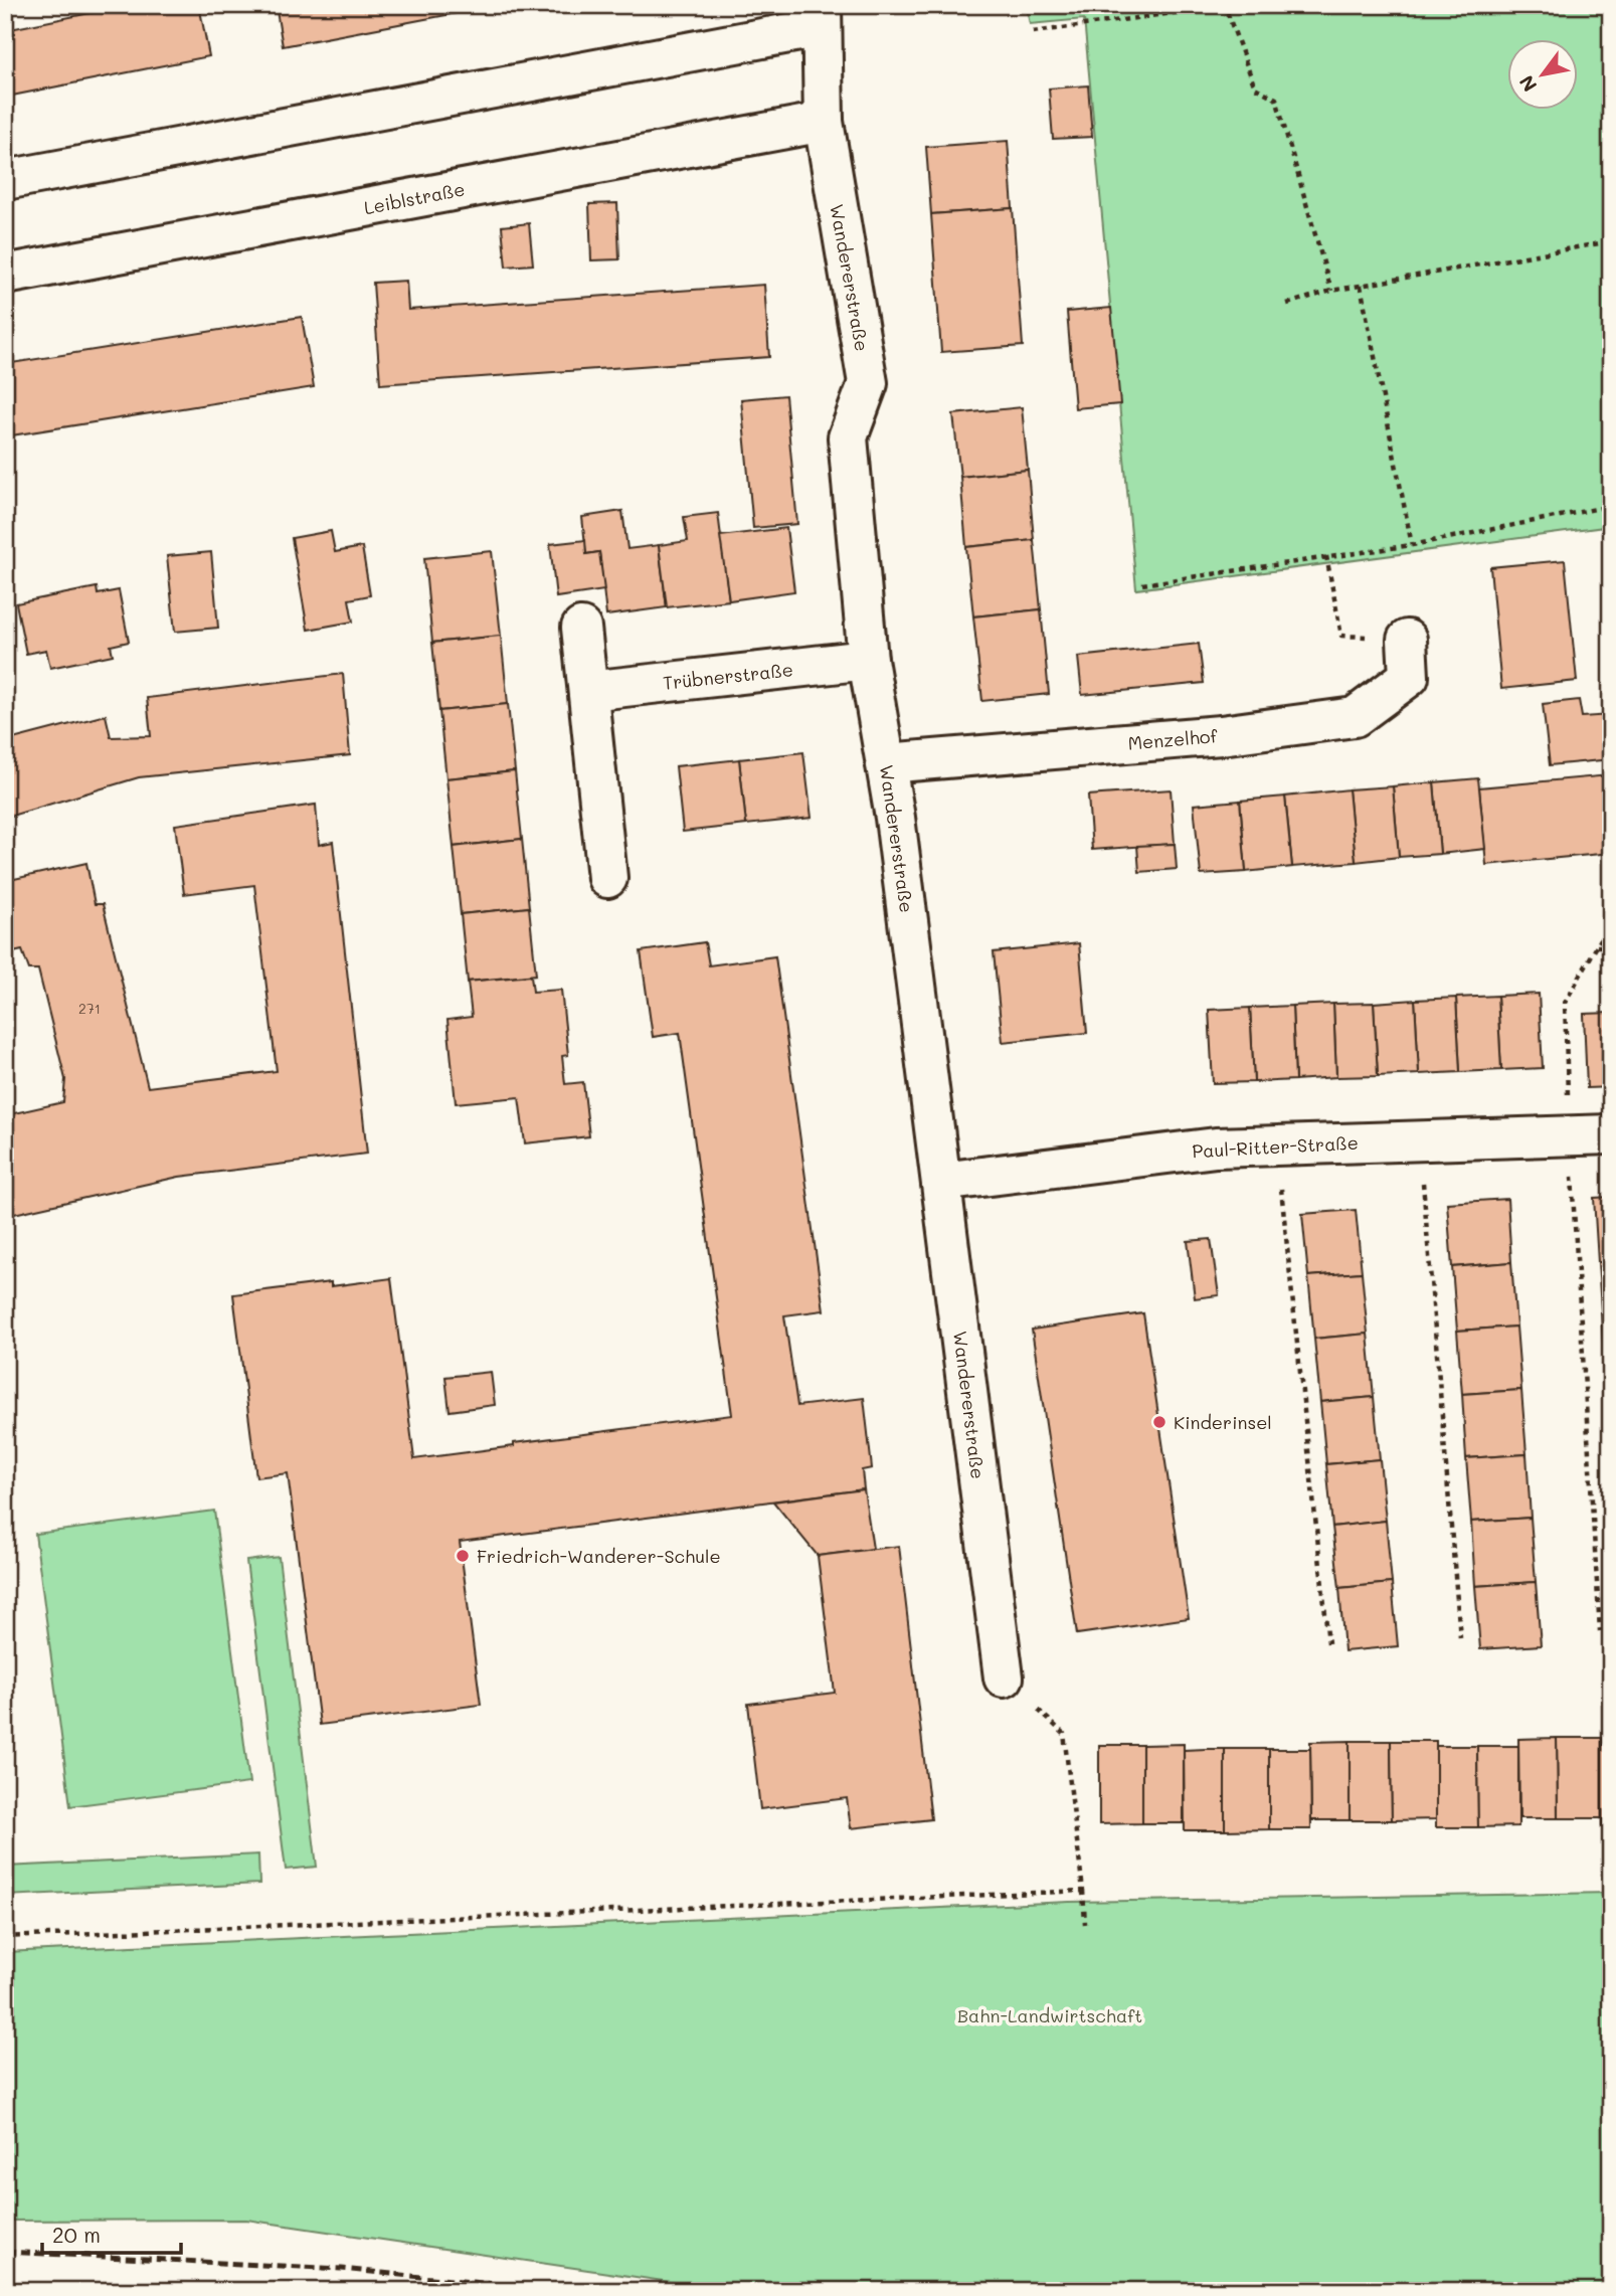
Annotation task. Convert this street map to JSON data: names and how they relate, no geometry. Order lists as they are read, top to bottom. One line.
{"streets":{"street":["Leiblstraße","Wandererstraße","Trübnerstraße","Menzelhof","Paul-Ritter-Straße"]},"crossings":[["Leiblstraße","Wandererstraße"],["Wandererstraße","Trübnerstraße"],["Wandererstraße","Menzelhof"],["Wandererstraße","Paul-Ritter-Straße"]],"parks":["Bahn-Landwirtschaft"],"places":["Kinderinsel","Friedrich-Wanderer-Schule"],"house_numbers":["271"],"scale_bar":"20 m","north":"bottom left"}
